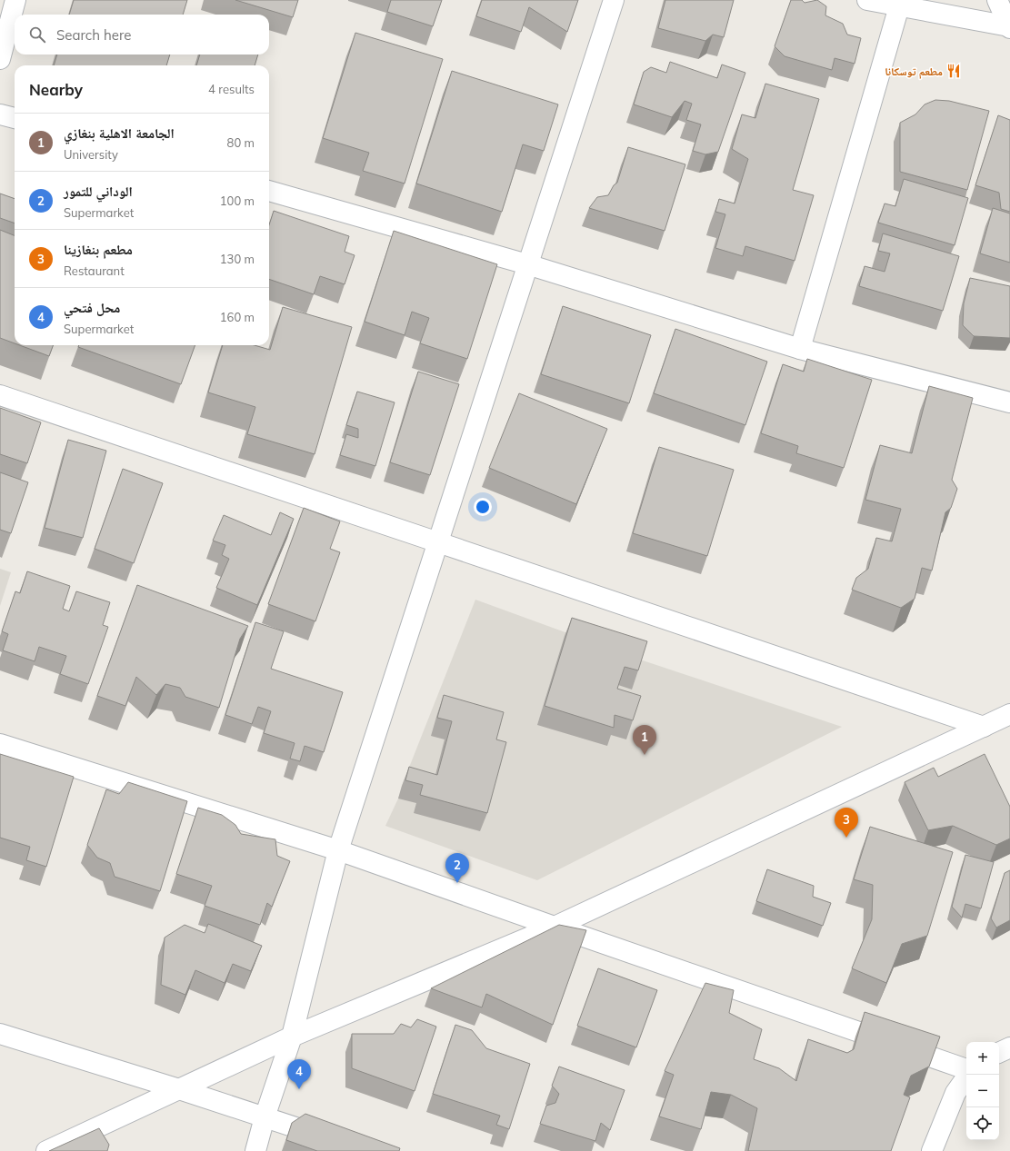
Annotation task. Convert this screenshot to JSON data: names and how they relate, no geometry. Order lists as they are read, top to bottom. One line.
{"places":{"restaurant":["مطعم توسكانا"]},"page":{"search":"Search here","heading":["Nearby","4 results"],"list":[{"mark":"1","name":"الجامعة الاهلية بنغازي","note":"University","value":"80 m"},{"mark":"2","name":"الوداني للتمور","note":"Supermarket","value":"100 m"},{"mark":"3","name":"مطعم بنغازينا","note":"Restaurant","value":"130 m"},{"mark":"4","name":"محل فتحي","note":"Supermarket","value":"160 m"}],"pins":["1","3","2","4"],"map_buttons":["+","−"]}}
